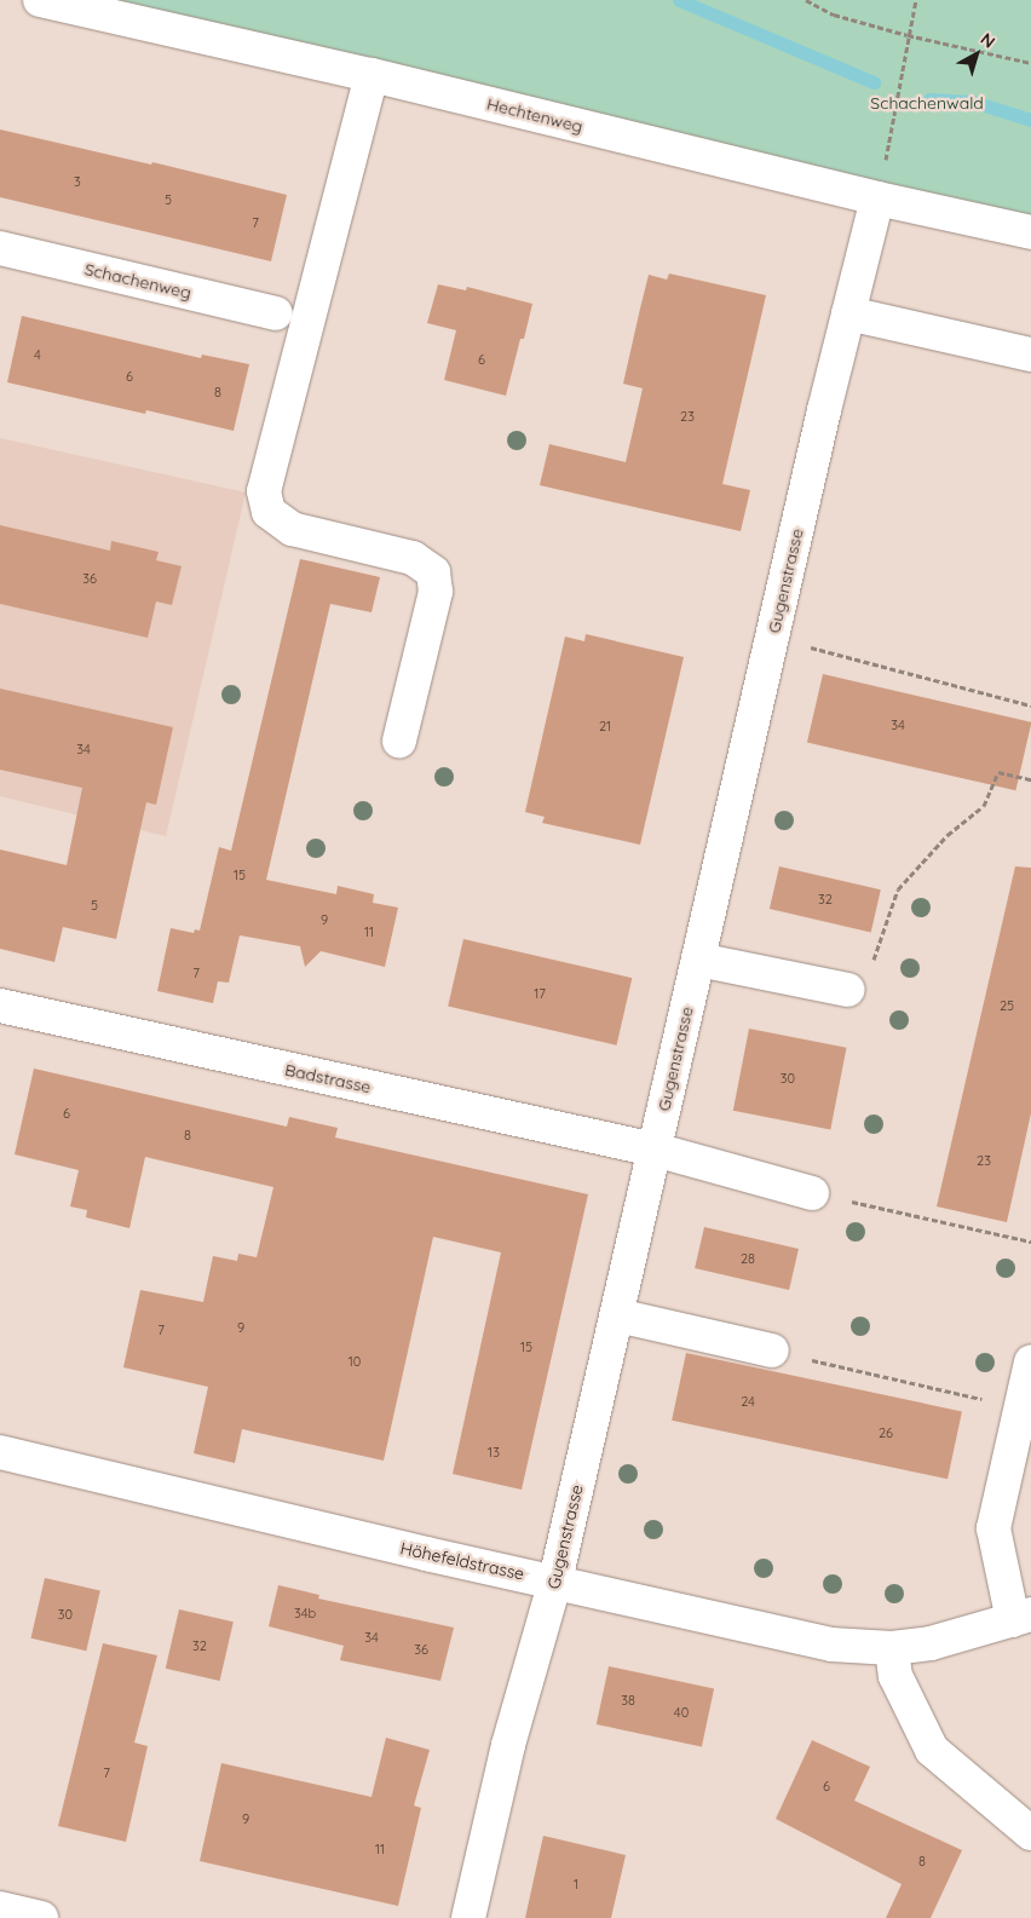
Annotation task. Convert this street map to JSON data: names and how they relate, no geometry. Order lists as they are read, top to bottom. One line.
{"streets":{"street":["Hechtenweg","Schachenweg","Gugenstrasse","Badstrasse","Höhefeldstrasse"]},"crossings":[["Hechtenweg","Gugenstrasse"],["Gugenstrasse","Badstrasse"],["Gugenstrasse","Höhefeldstrasse"]],"parks":["Schachenwald"],"house_numbers":["3","5","7","4","6","6","8","23","36","34","21","34","15","32","5","9","11","7","17","25","30","6","8","23","28","9","7","15","10","24","26","13","34b","30","34","32","36","38","40","7","6","9","11","8","1"],"north":"top right"}
